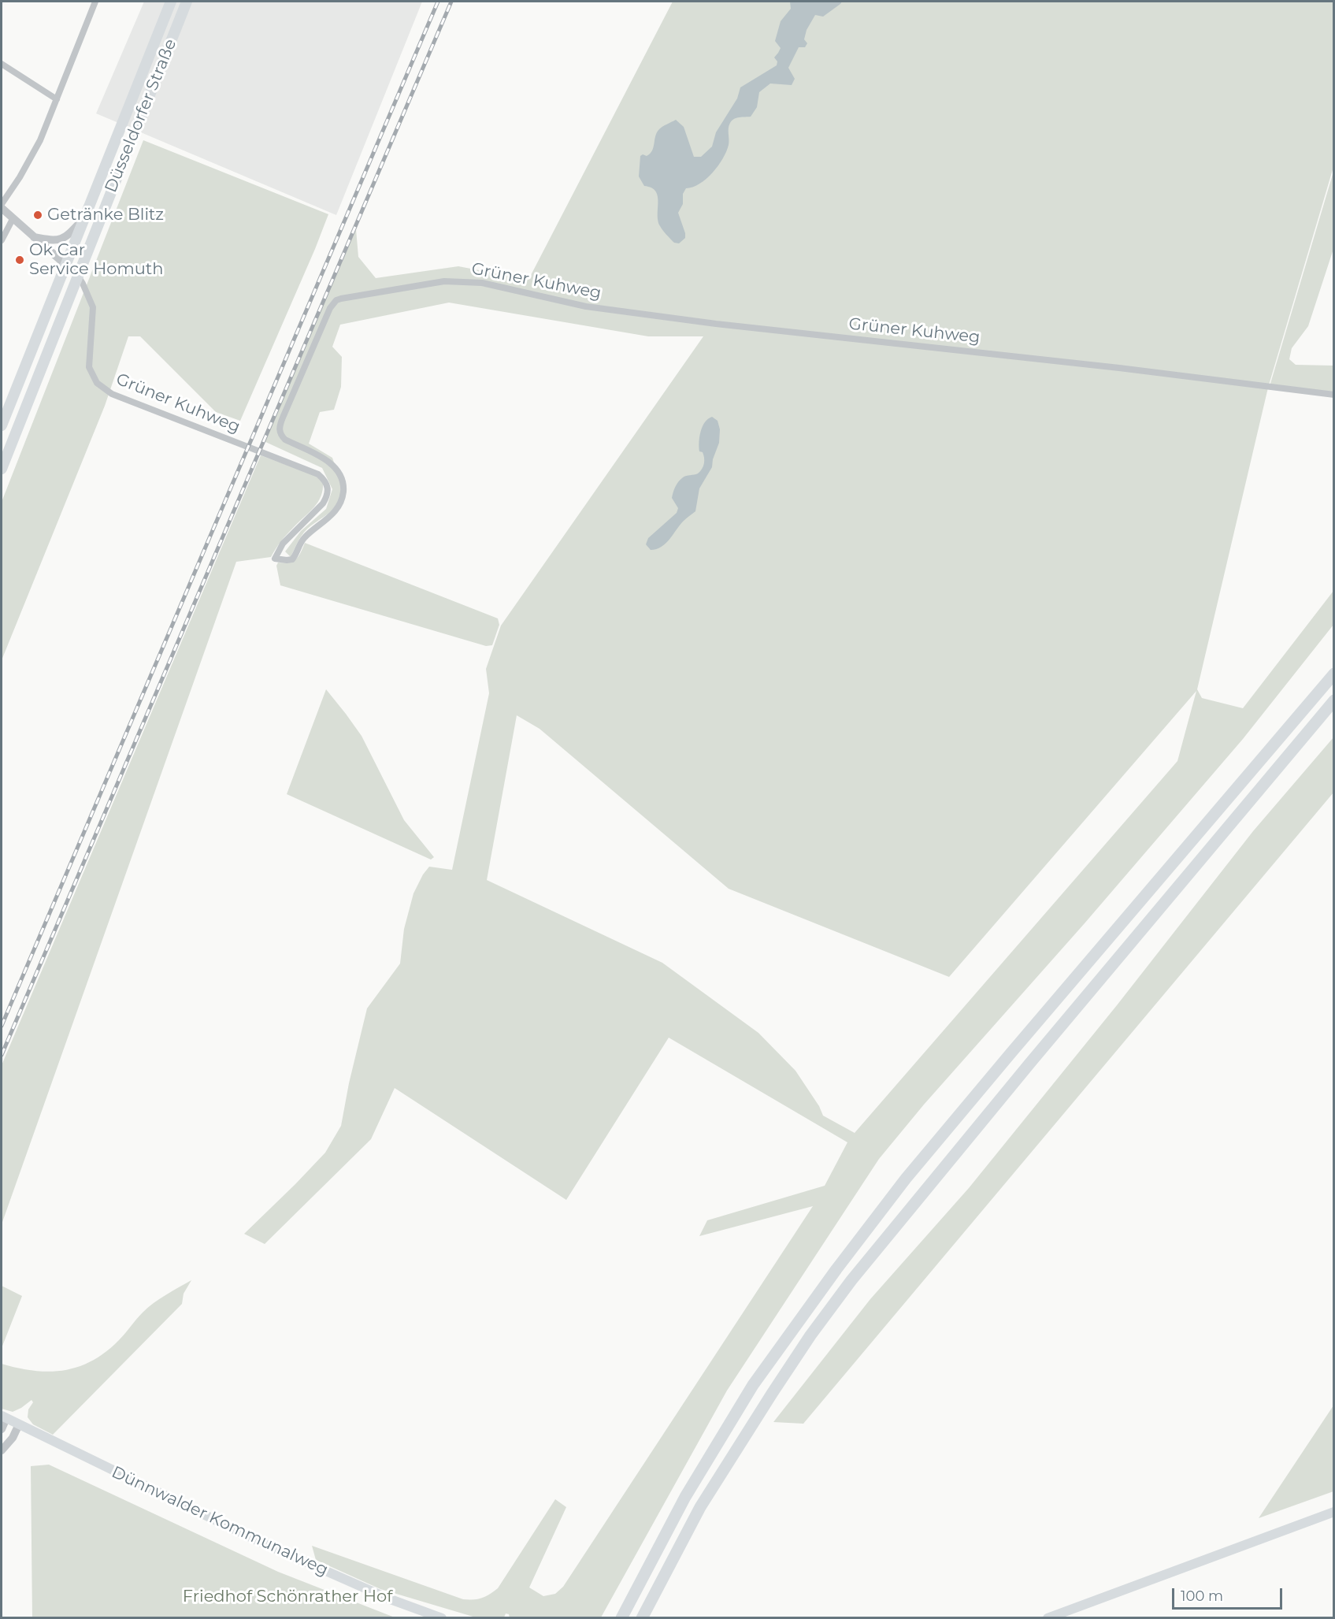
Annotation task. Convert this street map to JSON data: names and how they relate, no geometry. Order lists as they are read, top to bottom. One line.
{"streets":{"main road":["Düsseldorfer Straße","Dünnwalder Kommunalweg"],"street":["Grüner Kuhweg"]},"crossings":[["Düsseldorfer Straße","Grüner Kuhweg"]],"parks":["Friedhof Schönrather Hof"],"places":["Getränke Blitz","Ok Car Service Homuth"],"scale_bar":"100 m"}
